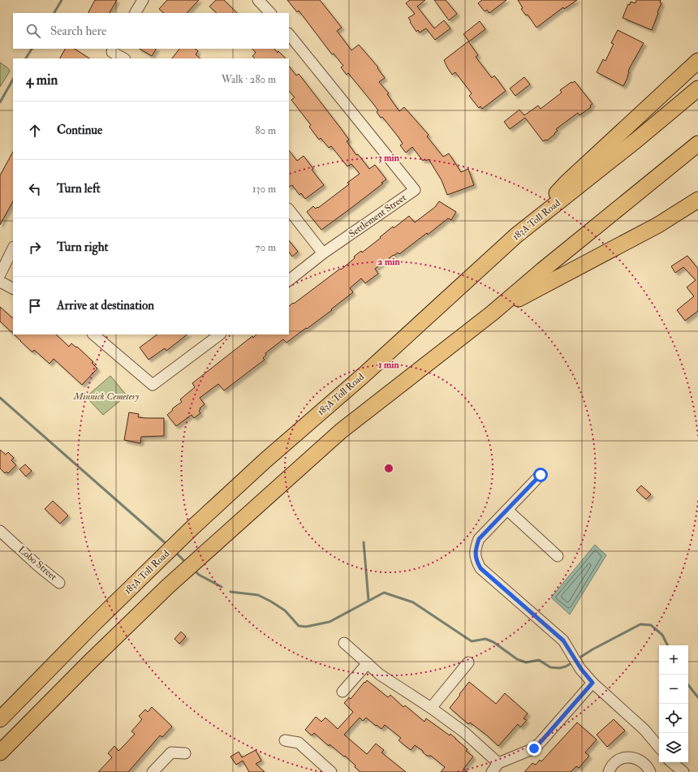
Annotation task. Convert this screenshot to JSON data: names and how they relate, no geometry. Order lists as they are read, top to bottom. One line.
{"streets":{"highway":["183A Toll Road"],"street":["Settlement Street","Lobo Street"]},"parks":["Minnick Cemetery"],"page":{"search":"Search here","heading":["4 min","Walk · 280 m"],"list":[["Continue","80 m"],["Turn left","130 m"],["Turn right","70 m"],"Arrive at destination"],"map_buttons":["+","−"]},"rings":["3 min","2 min","1 min"]}
